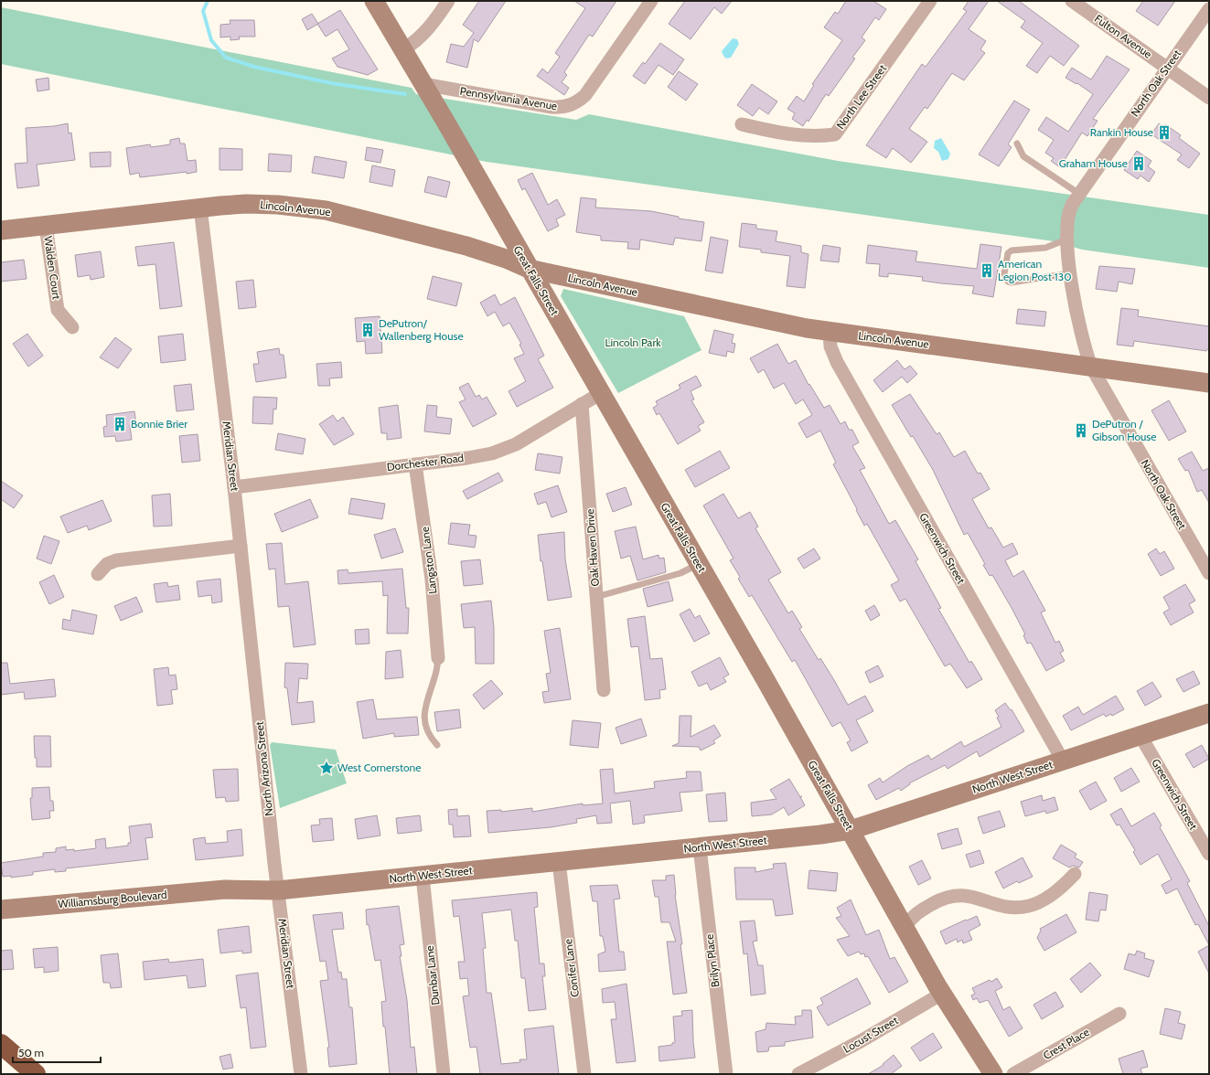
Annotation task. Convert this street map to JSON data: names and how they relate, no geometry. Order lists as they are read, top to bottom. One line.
{"streets":{"main road":["Lincoln Avenue","Great Falls Street","North West Street","Williamsburg Boulevard"],"street":["Fulton Avenue","North Oak Street","North Lee Street","Pennsylvania Avenue","Walden Court","Meridian Street","Dorchester Road","Oak Haven Drive","Greenwich Street","Langston Lane","North Arizona Street","Brilyn Place","Conifer Lane","Dunbar Lane","Locust Street","Crest Place"]},"crossings":[["Fulton Avenue","North Oak Street"],["North Oak Street","Lincoln Avenue"],["Pennsylvania Avenue","Great Falls Street"],["Lincoln Avenue","Walden Court"],["Lincoln Avenue","Great Falls Street"],["Lincoln Avenue","Meridian Street"],["Lincoln Avenue","Greenwich Street"],["Great Falls Street","Dorchester Road"],["Great Falls Street","North West Street"],["Great Falls Street","Locust Street"],["Meridian Street","Dorchester Road"],["Meridian Street","North Arizona Street"],["Meridian Street","North West Street"],["Dorchester Road","Oak Haven Drive"],["Dorchester Road","Langston Lane"],["Greenwich Street","North West Street"],["North West Street","Williamsburg Boulevard"],["North West Street","Brilyn Place"],["North West Street","Conifer Lane"],["North West Street","Dunbar Lane"]],"parks":["Lincoln Park"],"places":{"building":["Rankin House","Graham House","American Legion Post 130","DePutron/ Wallenberg House","Bonnie Brier","DePutron / Gibson House"],"place":["West Cornerstone"]},"scale_bar":"50 m"}
